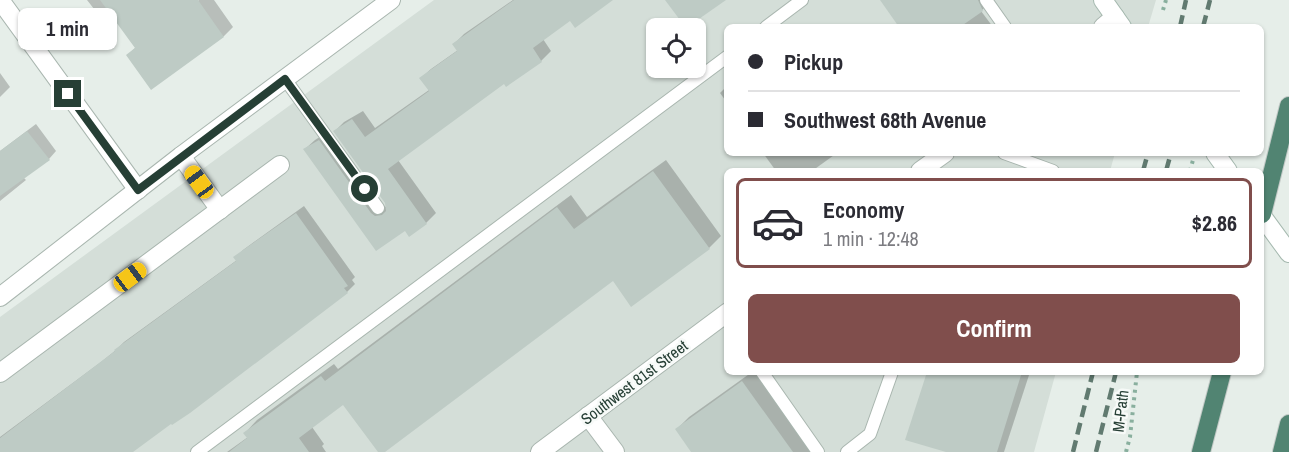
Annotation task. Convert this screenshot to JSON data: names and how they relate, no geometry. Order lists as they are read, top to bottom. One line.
{"streets":{"street":["Southwest 81st Street"],"path":["M-Path"]},"page":{"bubble":"1 min","banner":["Pickup","Southwest 68th Avenue"],"list":[{"name":"Economy","note":"1 min · 12:48","value":"$2.86"}],"buttons":"Confirm"}}
